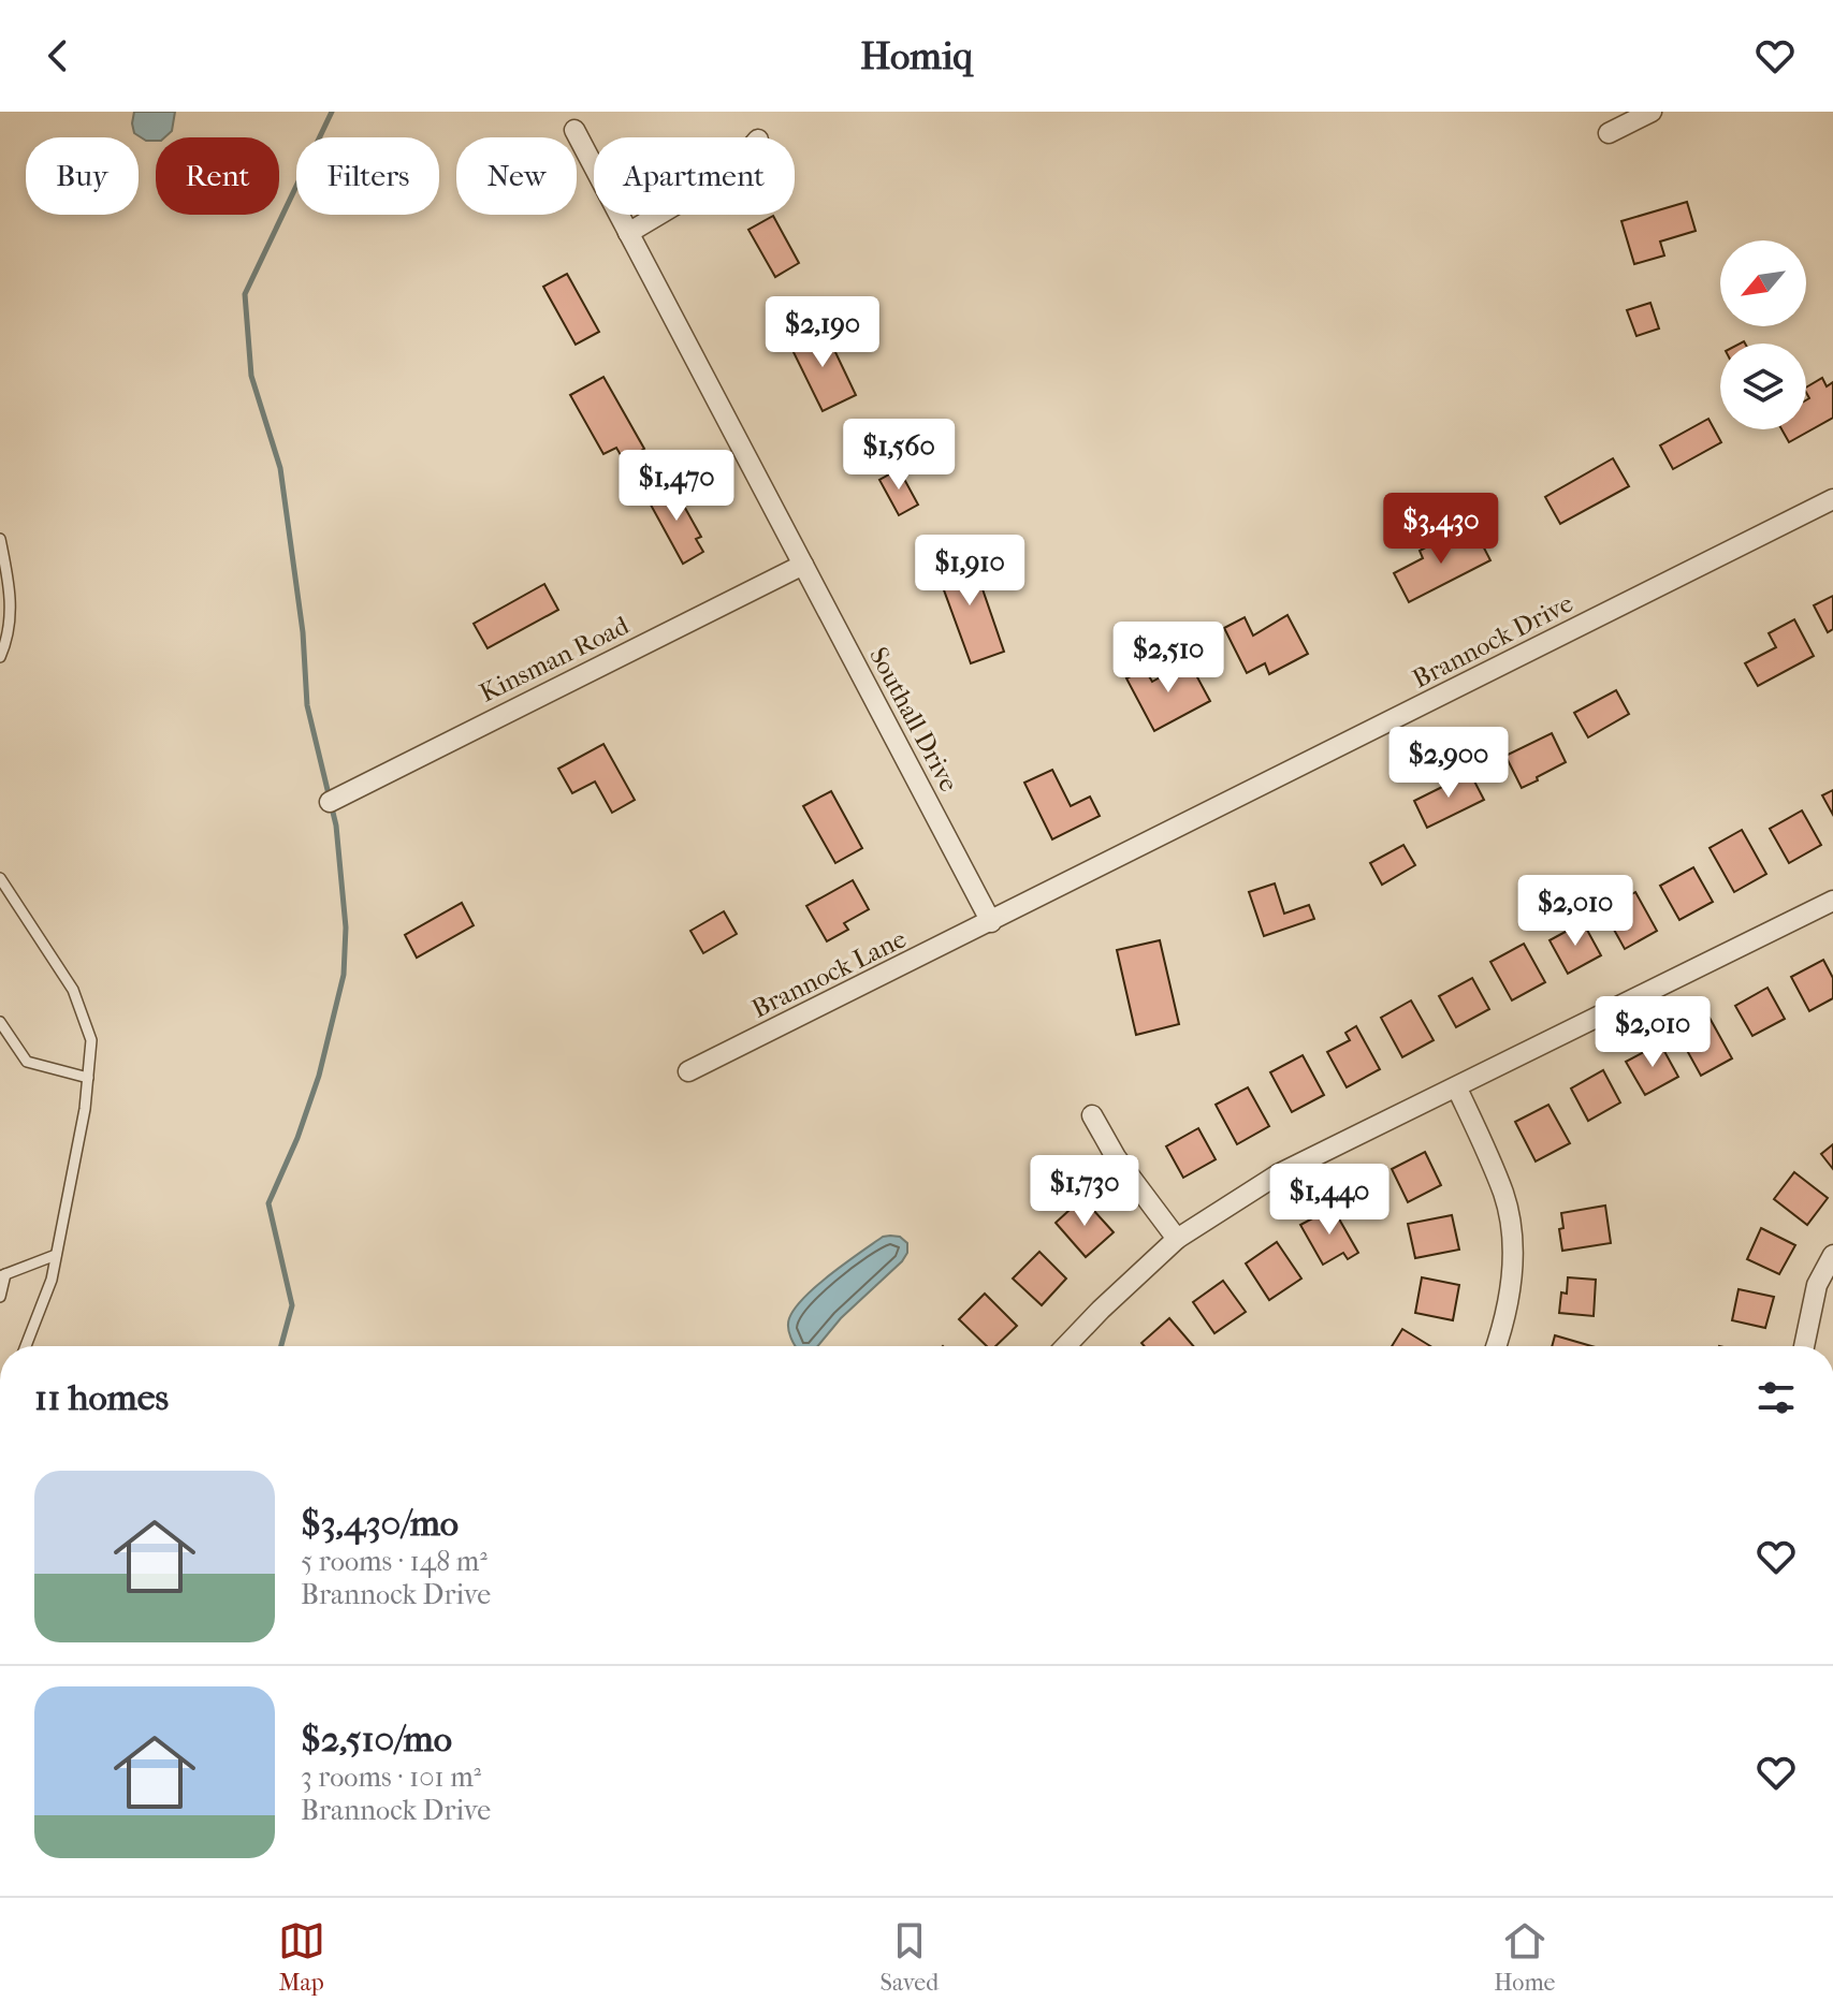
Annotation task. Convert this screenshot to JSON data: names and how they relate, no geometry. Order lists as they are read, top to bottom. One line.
{"streets":{"street":["Brannock Drive","Kinsman Road","Southall Drive","Brannock Lane"]},"crossings":[["Brannock Drive","Southall Drive"],["Brannock Drive","Brannock Lane"],["Kinsman Road","Southall Drive"],["Southall Drive","Brannock Lane"]],"north":"bottom left","page":{"header":"Homiq","chip":["Buy","Rent","Filters","New","Apartment"],"price":["$2,190","$1,560","$1,470","$3,430","$1,910","$2,510","$2,900","$2,010","$2,010","$1,730","$1,440"],"heading":"11 homes","list":[{"name":"$3,430/mo","note":"5 rooms · 148 m² · Brannock Drive"},{"name":"$2,510/mo","note":"3 rooms · 101 m² · Brannock Drive"}],"tabs":["Map","Saved","Home"]}}
